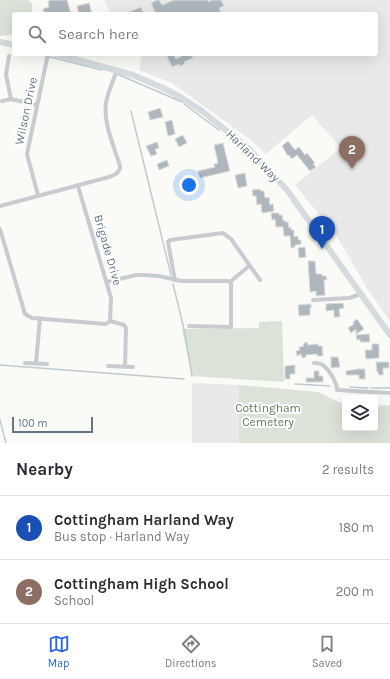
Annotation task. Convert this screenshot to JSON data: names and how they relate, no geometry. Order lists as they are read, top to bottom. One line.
{"streets":{"main road":["Harland Way"],"street":["Wilson Drive","Brigade Drive"]},"parks":["Cottingham Cemetery"],"scale_bar":"100 m","page":{"search":"Search here","pins":["2","1"],"scale":"100 m","heading":["Nearby","2 results"],"list":[{"mark":"1","name":"Cottingham Harland Way","note":"Bus stop · Harland Way","value":"180 m"},{"mark":"2","name":"Cottingham High School","note":"School","value":"200 m"}],"nav":["Map","Directions","Saved"]}}
